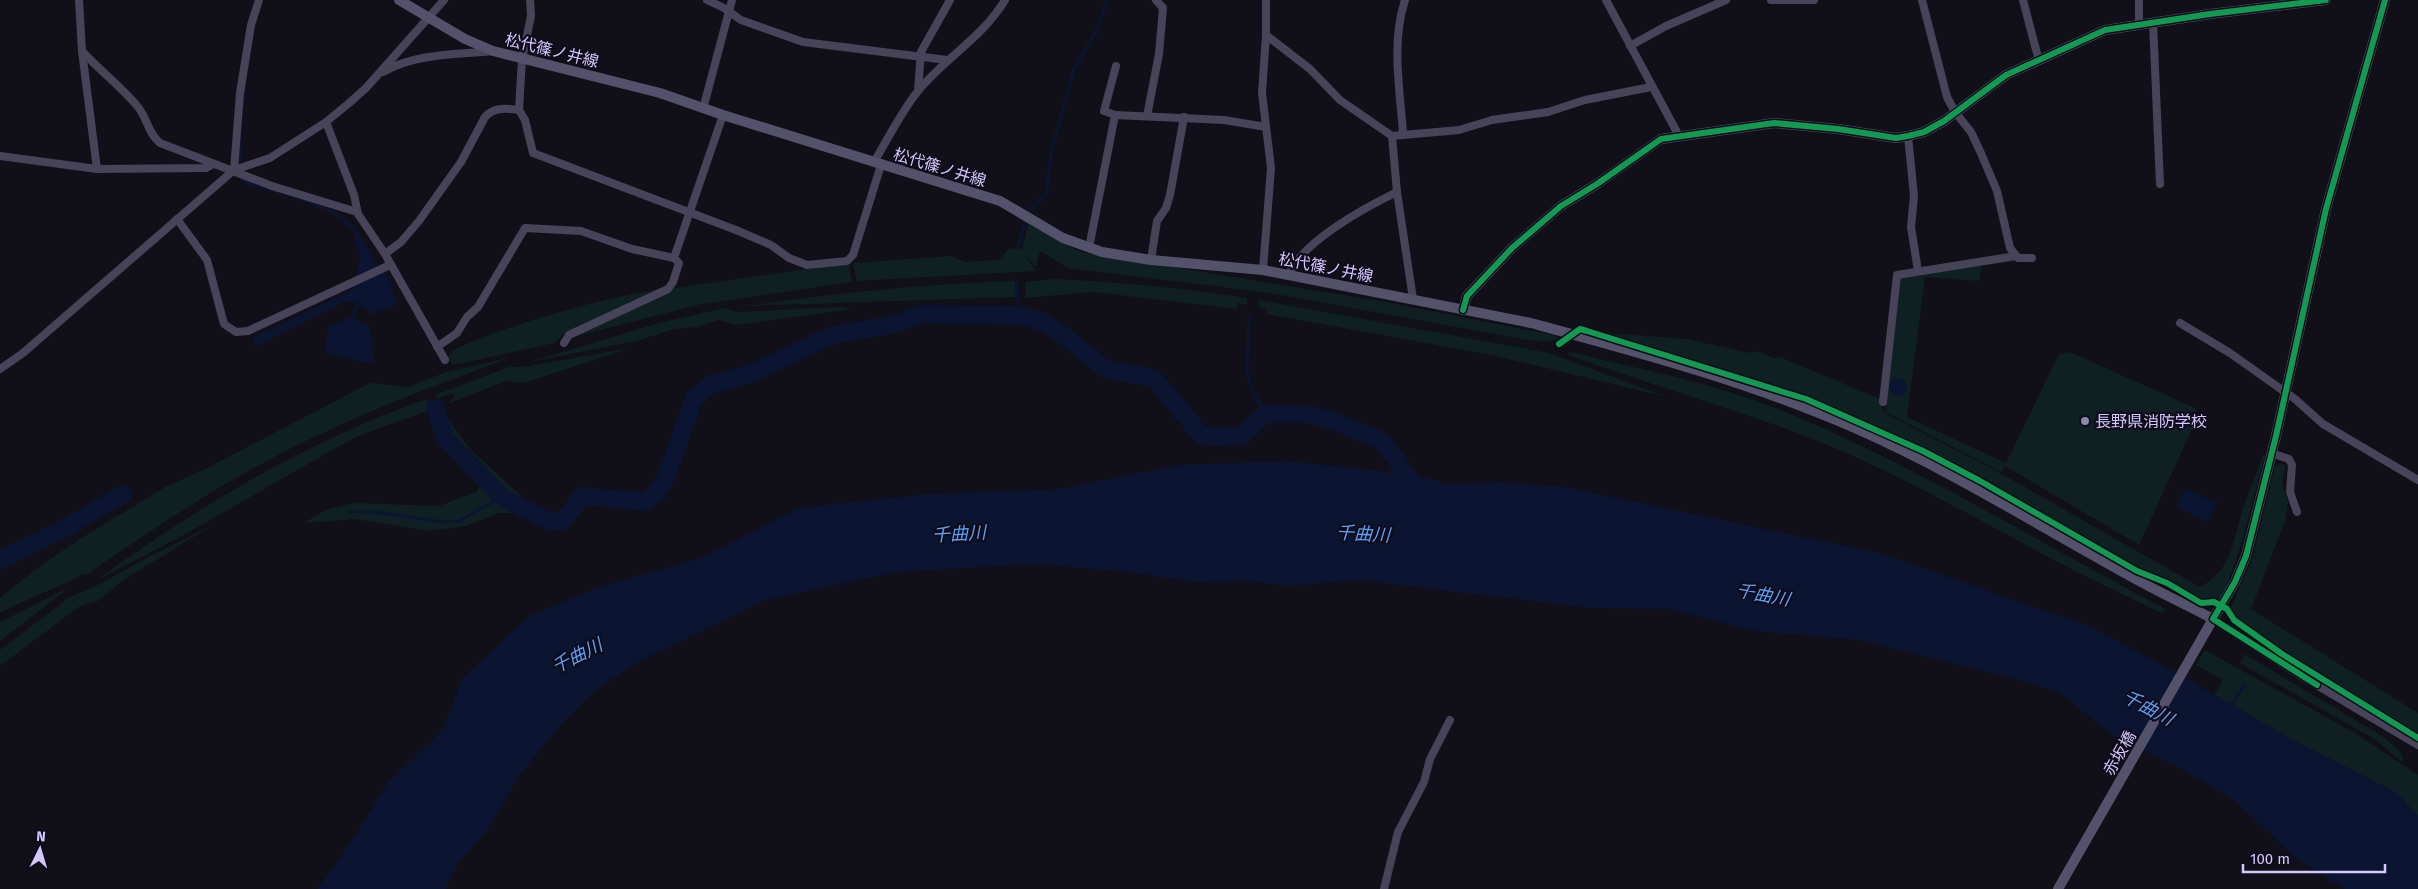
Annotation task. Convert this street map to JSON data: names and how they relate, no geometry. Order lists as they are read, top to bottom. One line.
{"streets":{"main road":["松代篠ノ井線","赤坂橋"]},"crossings":[["松代篠ノ井線","赤坂橋"]],"water":["千曲川"],"places":["長野県消防学校"],"scale_bar":"100 m","north":"top"}
